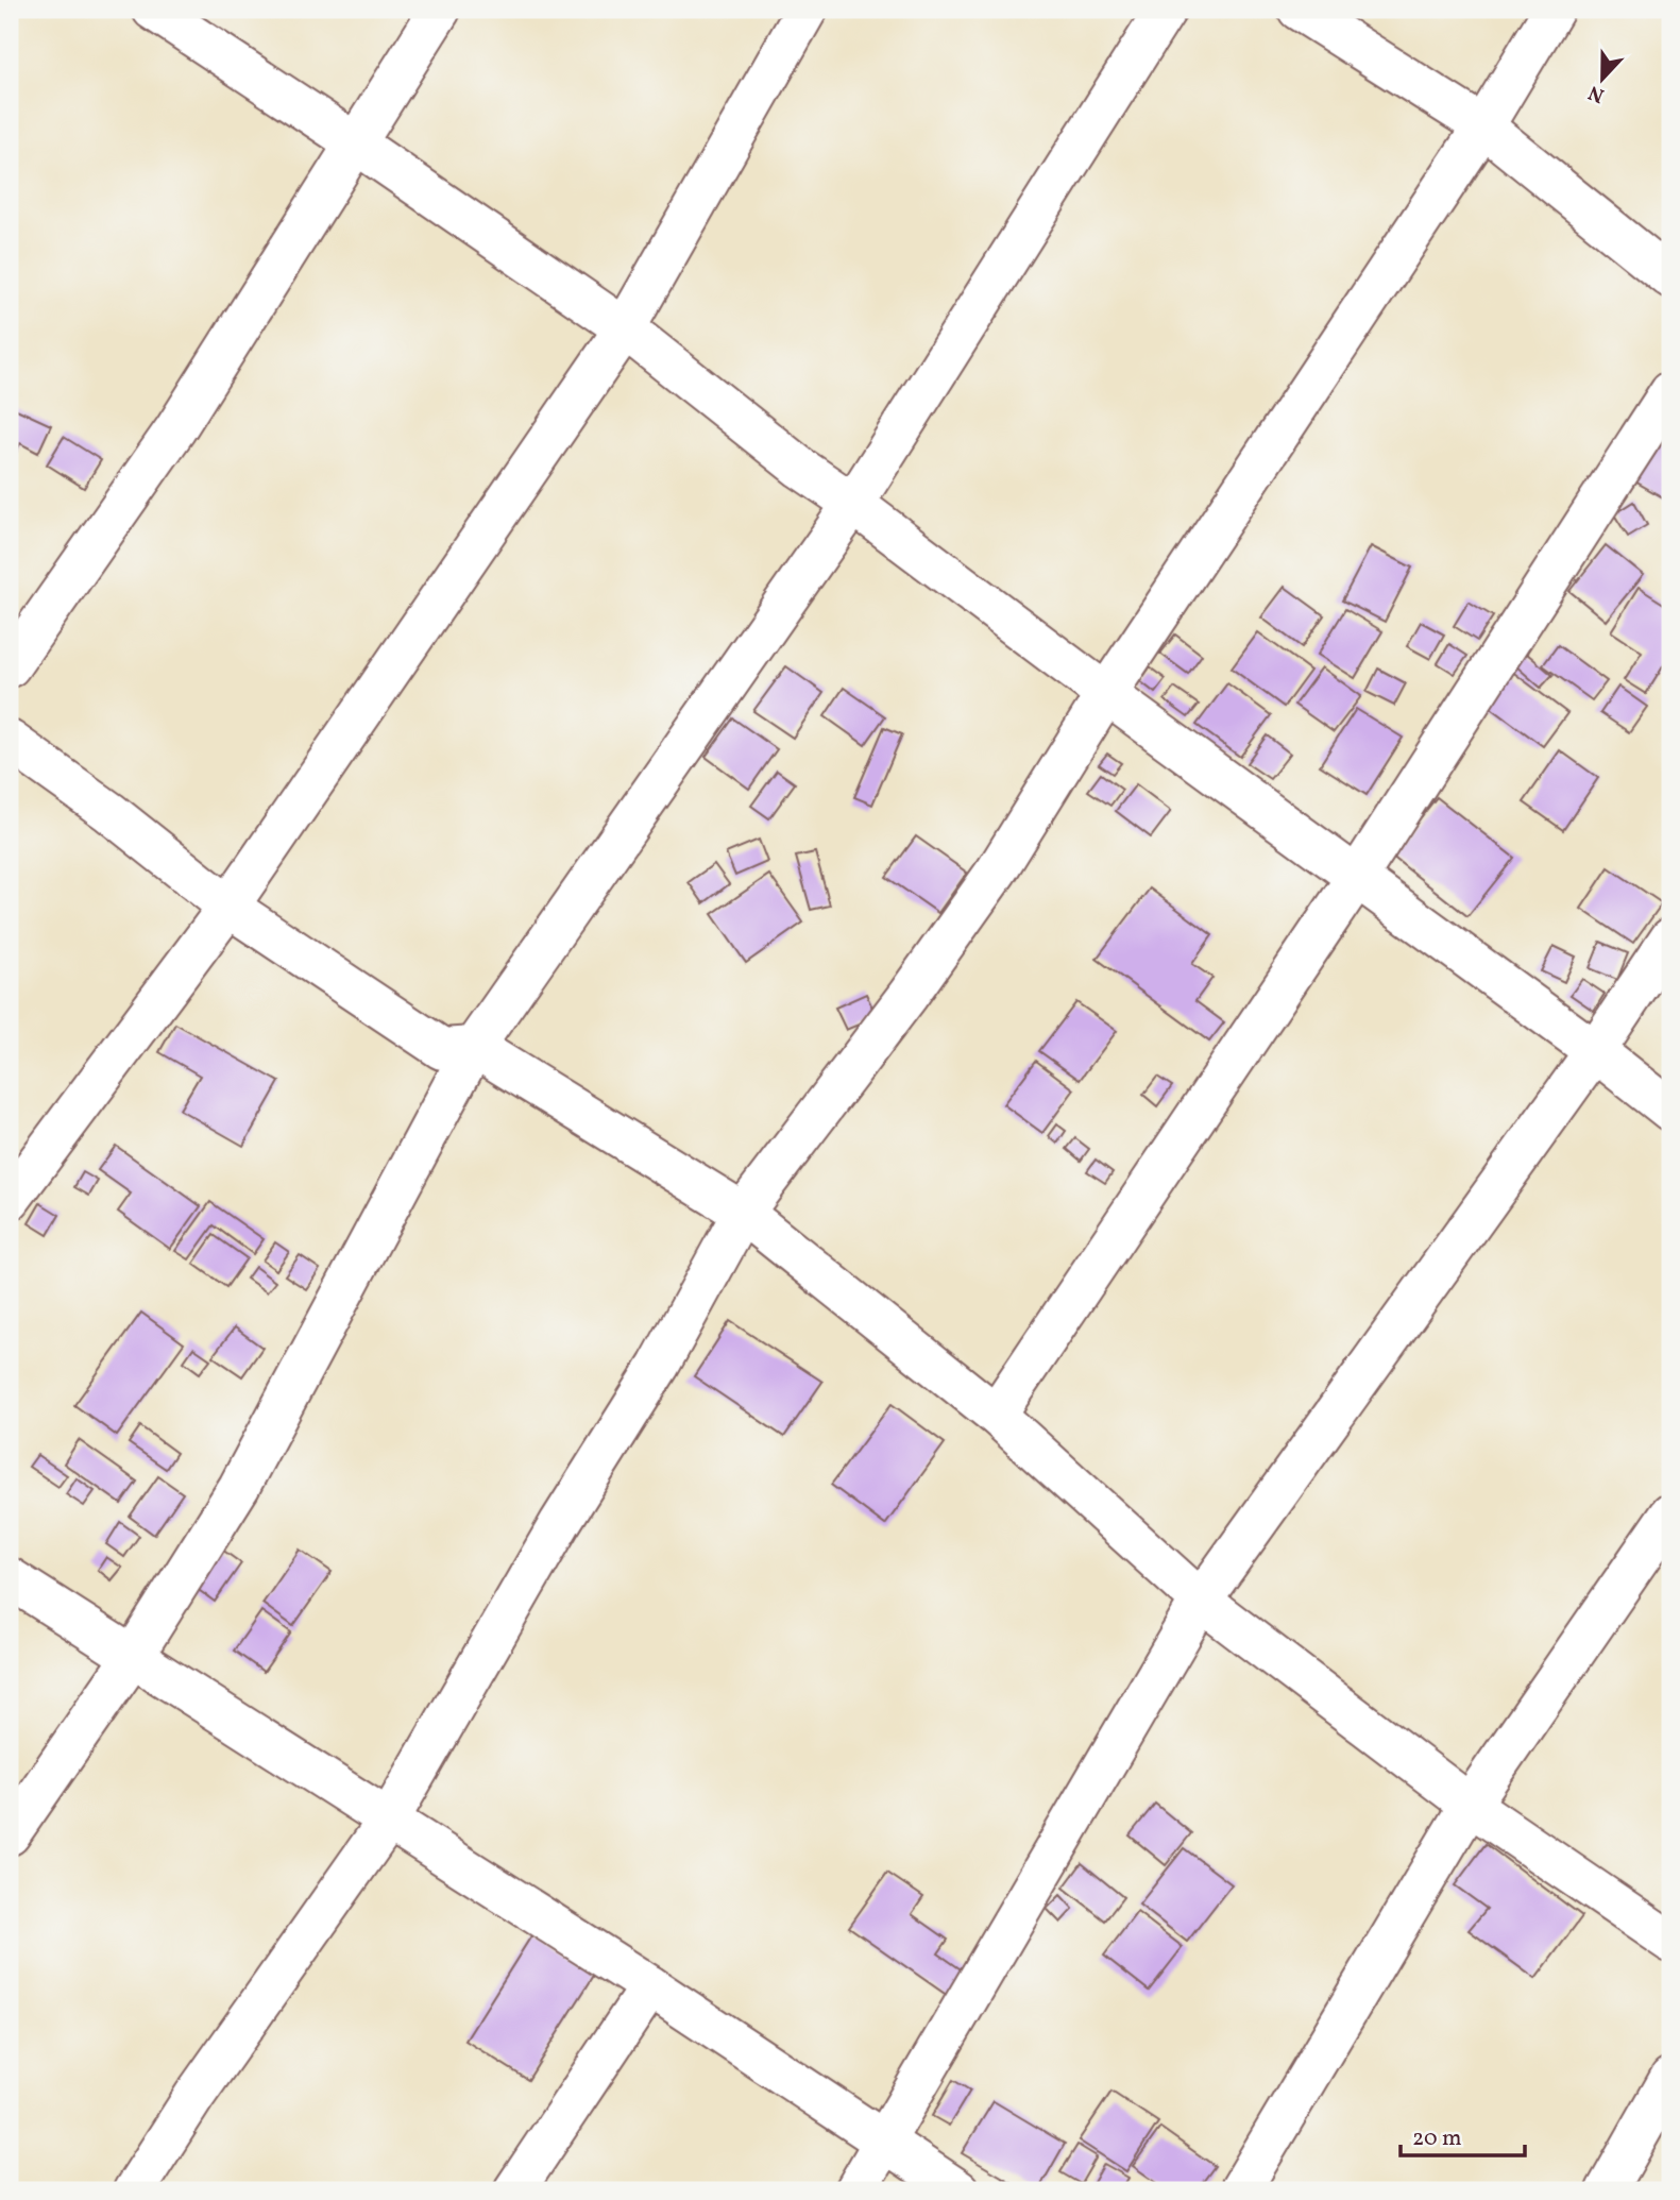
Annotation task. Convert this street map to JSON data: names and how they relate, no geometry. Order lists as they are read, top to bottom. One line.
{"scale_bar":"20 m","north":"bottom"}
